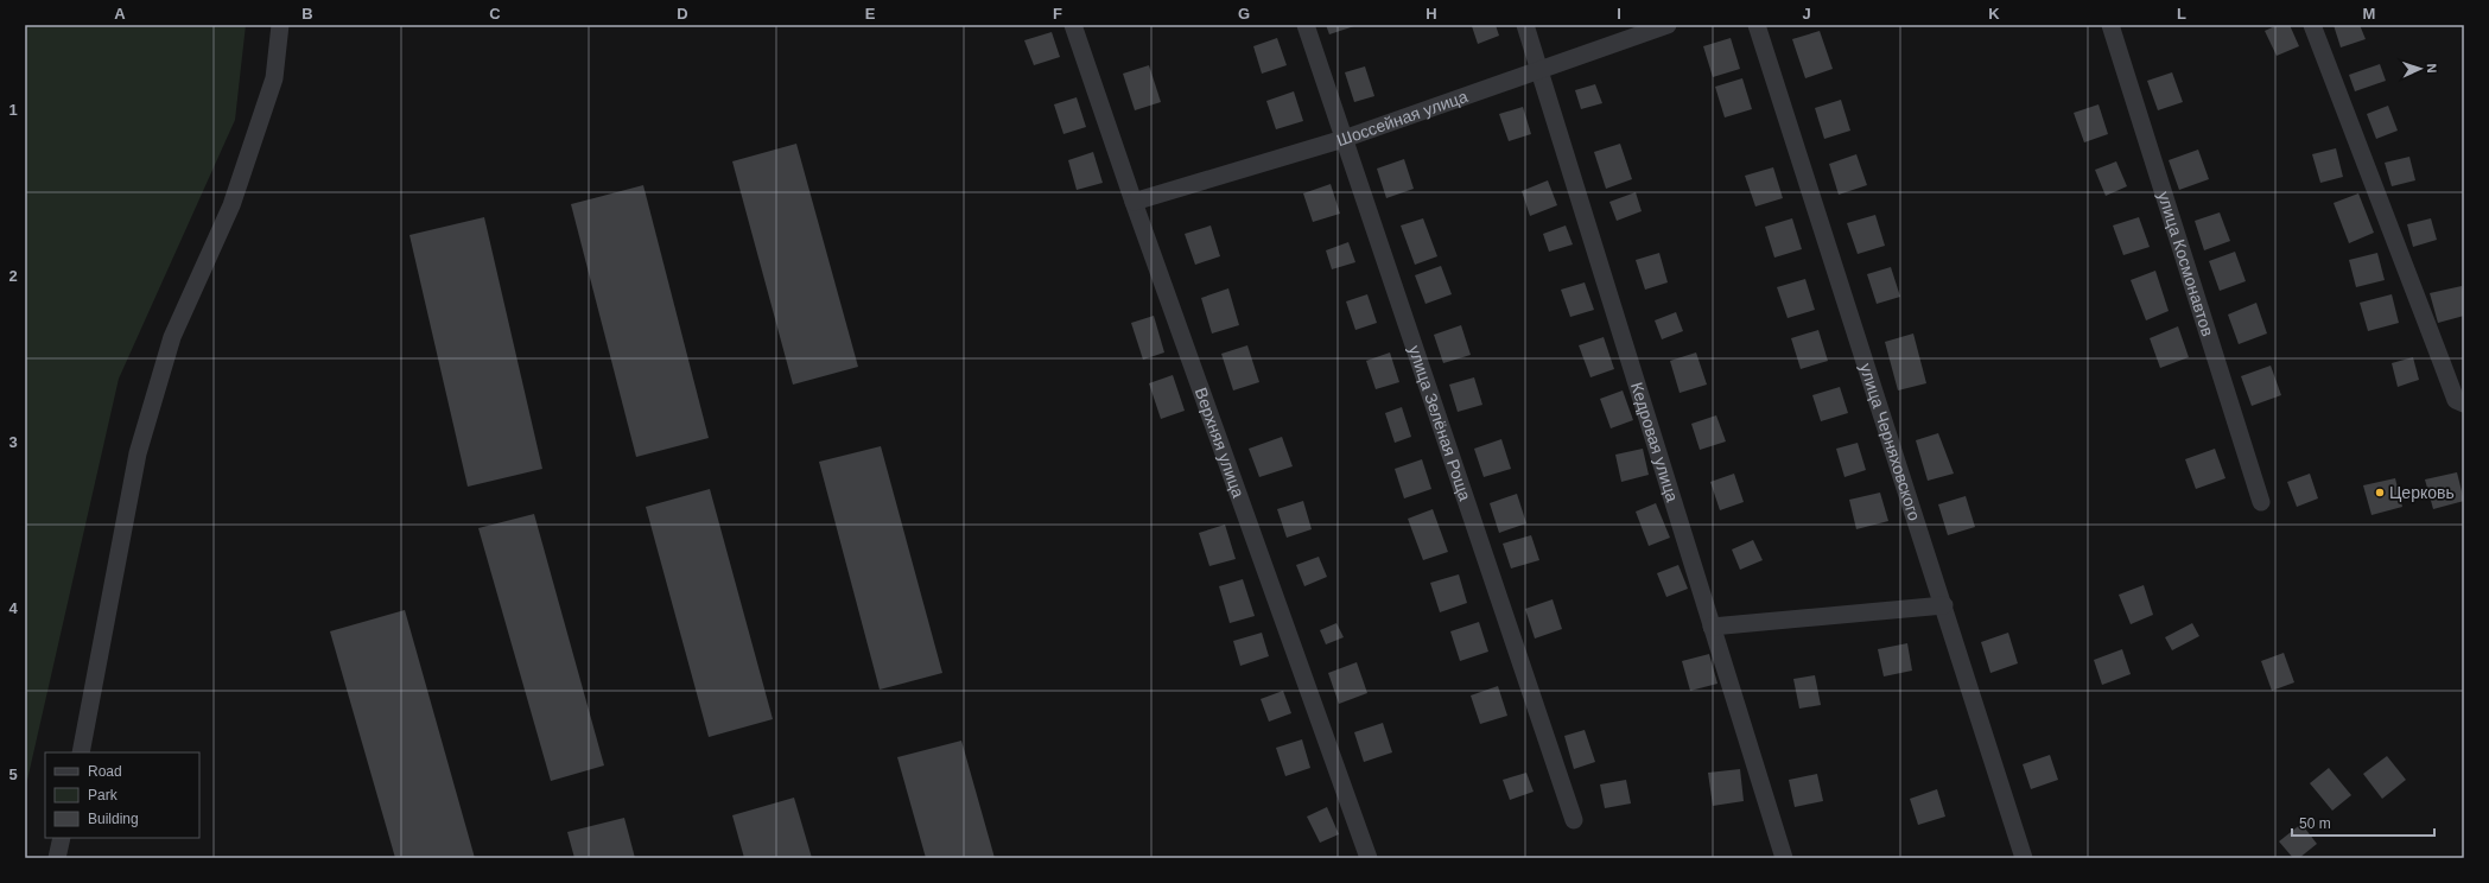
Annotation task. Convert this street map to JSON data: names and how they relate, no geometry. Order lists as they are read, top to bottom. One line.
{"streets":{"street":["Шоссейная улица","улица Космонавтов","улица Зелёная Роща","Верхняя улица","Кедровая улица","улица Черняховского"]},"crossings":[["Шоссейная улица","улица Зелёная Роща"],["Шоссейная улица","Верхняя улица"],["Шоссейная улица","Кедровая улица"]],"places":["Церковь"],"legend":["Road","Park","Building"],"scale_bar":"50 m","north":"right","grid":{"columns":["A","B","C","D","E","F","G","H","I","J","K","L","M"],"rows":["1","2","3","4","5"]}}
